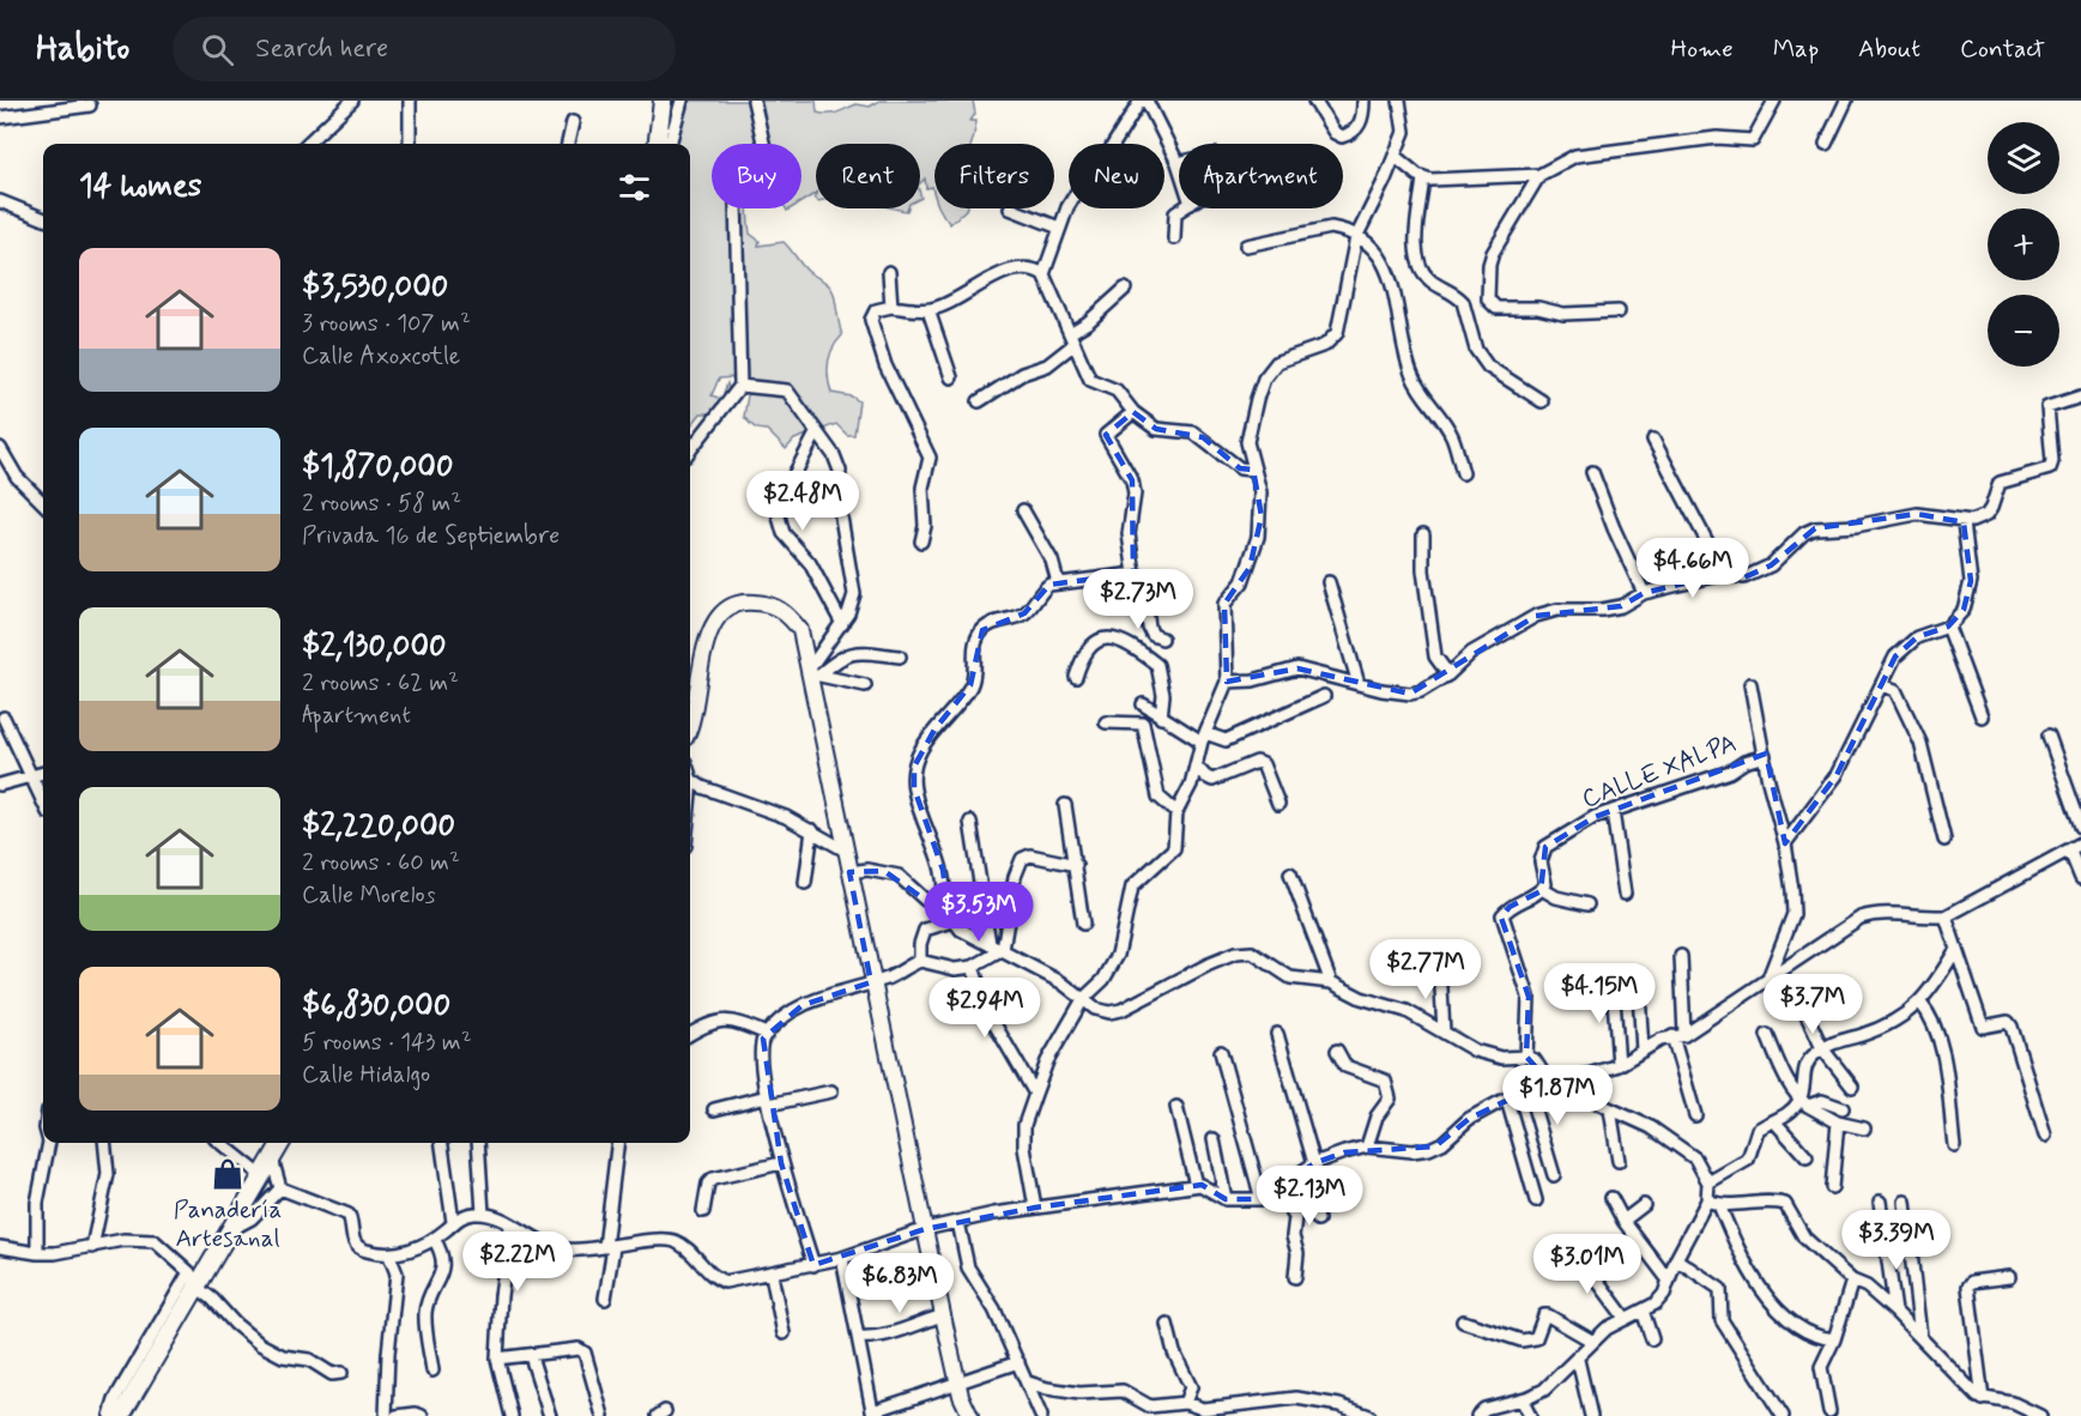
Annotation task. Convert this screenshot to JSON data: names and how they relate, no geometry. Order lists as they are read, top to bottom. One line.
{"streets":{"street":["CALLE XALPA"]},"places":{"shop":["Panadería Artesanal"]},"page":{"header":"Habito","search":"Search here","nav":["Home","Map","About","Contact"],"map_buttons":["+","−"],"chip":["Buy","Rent","Filters","New","Apartment"],"heading":"14 homes","list":[{"name":"$3,530,000","note":"3 rooms · 107 m² · Calle Axoxcotle"},{"name":"$1,870,000","note":"2 rooms · 58 m² · Privada 16 de Septiembre"},{"name":"$2,130,000","note":"2 rooms · 62 m² · Apartment"},{"name":"$2,220,000","note":"2 rooms · 60 m² · Calle Morelos"},{"name":"$6,830,000","note":"5 rooms · 143 m² · Calle Hidalgo"}],"price":["$2.48M","$4.66M","$2.73M","$3.53M","$2.77M","$4.15M","$3.7M","$2.94M","$1.87M","$2.13M","$3.39M","$2.22M","$3.01M","$6.83M"]}}
